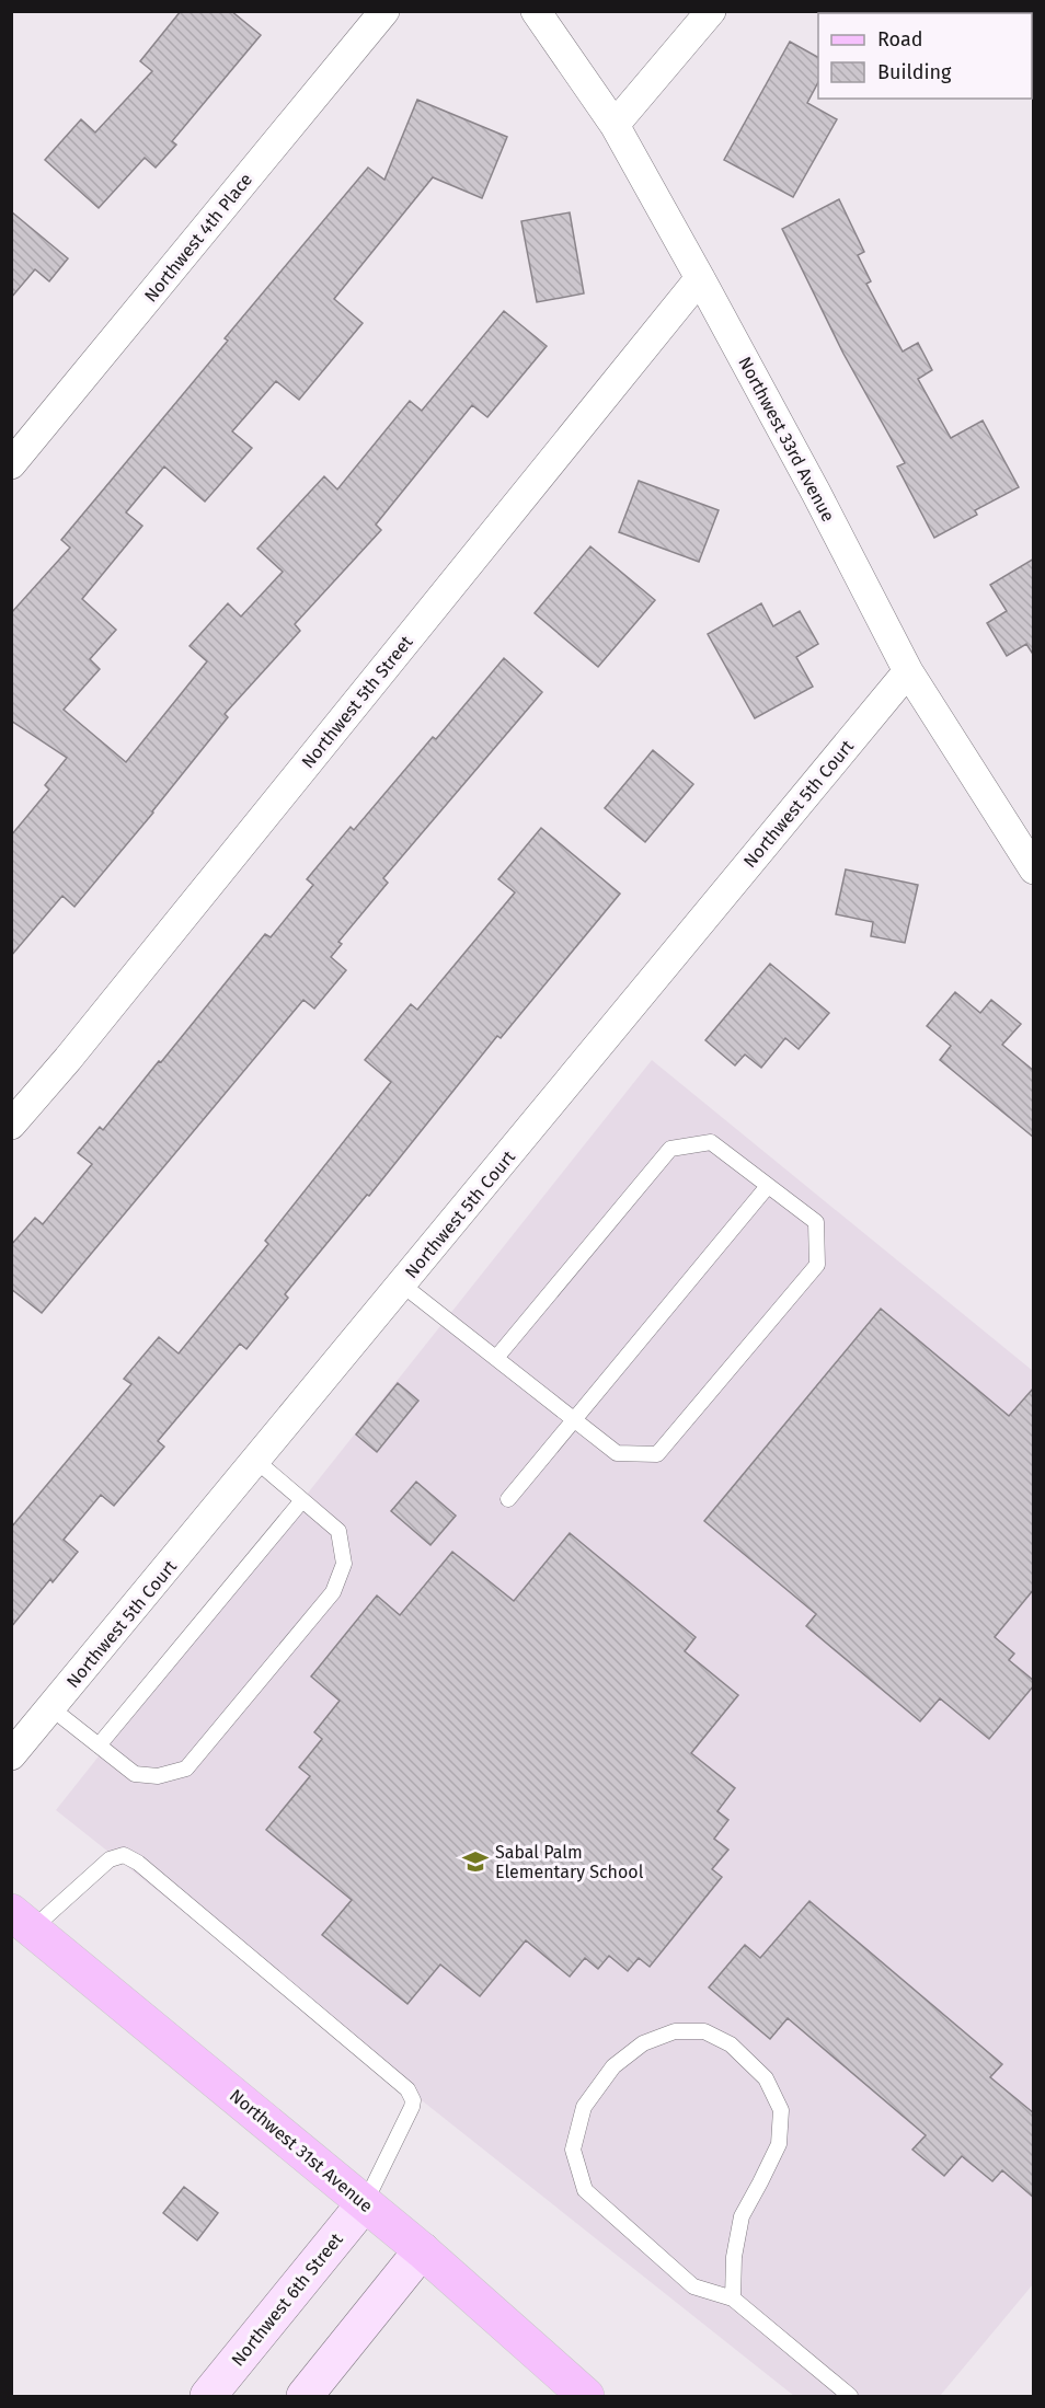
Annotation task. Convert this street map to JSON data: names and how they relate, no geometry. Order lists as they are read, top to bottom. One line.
{"streets":{"main road":["Northwest 31st Avenue"],"street":["Northwest 4th Place","Northwest 33rd Avenue","Northwest 5th Street","Northwest 5th Court","Northwest 6th Street"]},"crossings":[["Northwest 33rd Avenue","Northwest 5th Street"],["Northwest 33rd Avenue","Northwest 5th Court"],["Northwest 31st Avenue","Northwest 6th Street"]],"places":{"school or university":["Sabal Palm Elementary School"]},"legend":["Road","Building"]}
